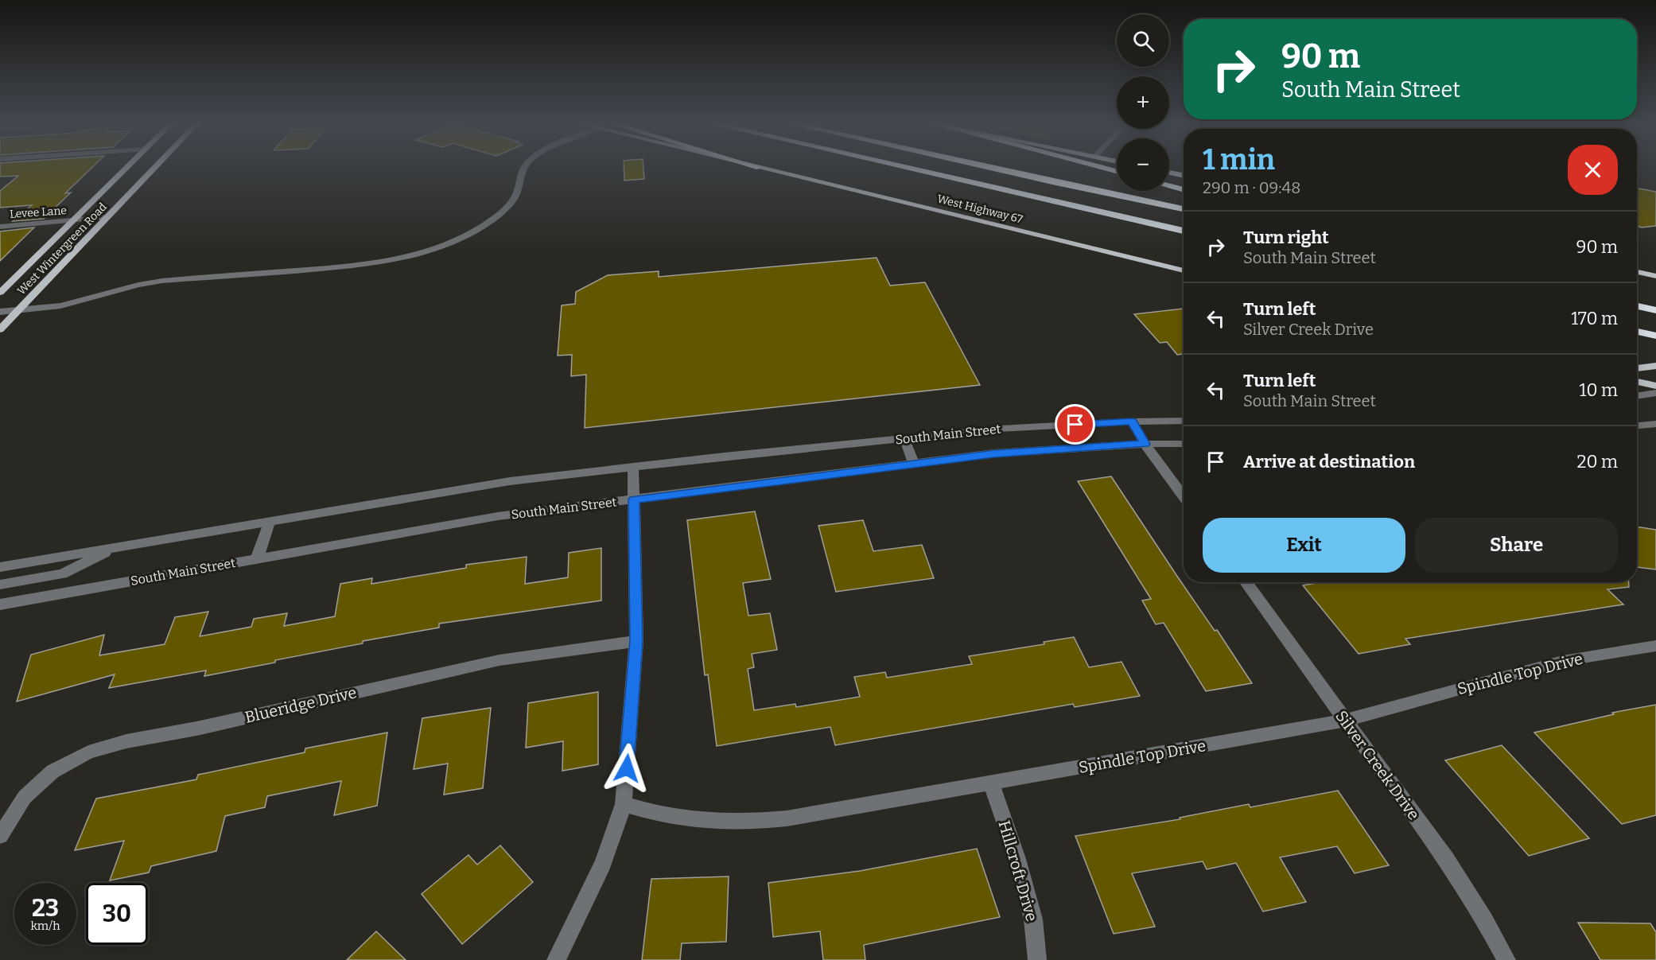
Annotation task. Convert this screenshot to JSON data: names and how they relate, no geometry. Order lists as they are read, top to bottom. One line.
{"streets":{"main road":["West Highway 67","West Wintergreen Road"],"street":["Levee Lane","South Main Street","Spindle Top Drive","Blueridge Drive","Silver Creek Drive","Hillcroft Drive"]},"crossings":[["Levee Lane","West Wintergreen Road"],["Spindle Top Drive","Silver Creek Drive"],["Spindle Top Drive","Hillcroft Drive"]],"page":{"map_buttons":["+","−"],"turn":["90 m","South Main Street"],"heading":["1 min","290 m · 09:48"],"list":[{"name":"Turn right","note":"South Main Street","value":"90 m"},{"name":"Turn left","note":"Silver Creek Drive","value":"170 m"},{"name":"Turn left","note":"South Main Street","value":"10 m"},{"name":"Arrive at destination","value":"20 m"}],"buttons":["Exit","Share"],"speed":"23 km/h","limit":"30"}}
